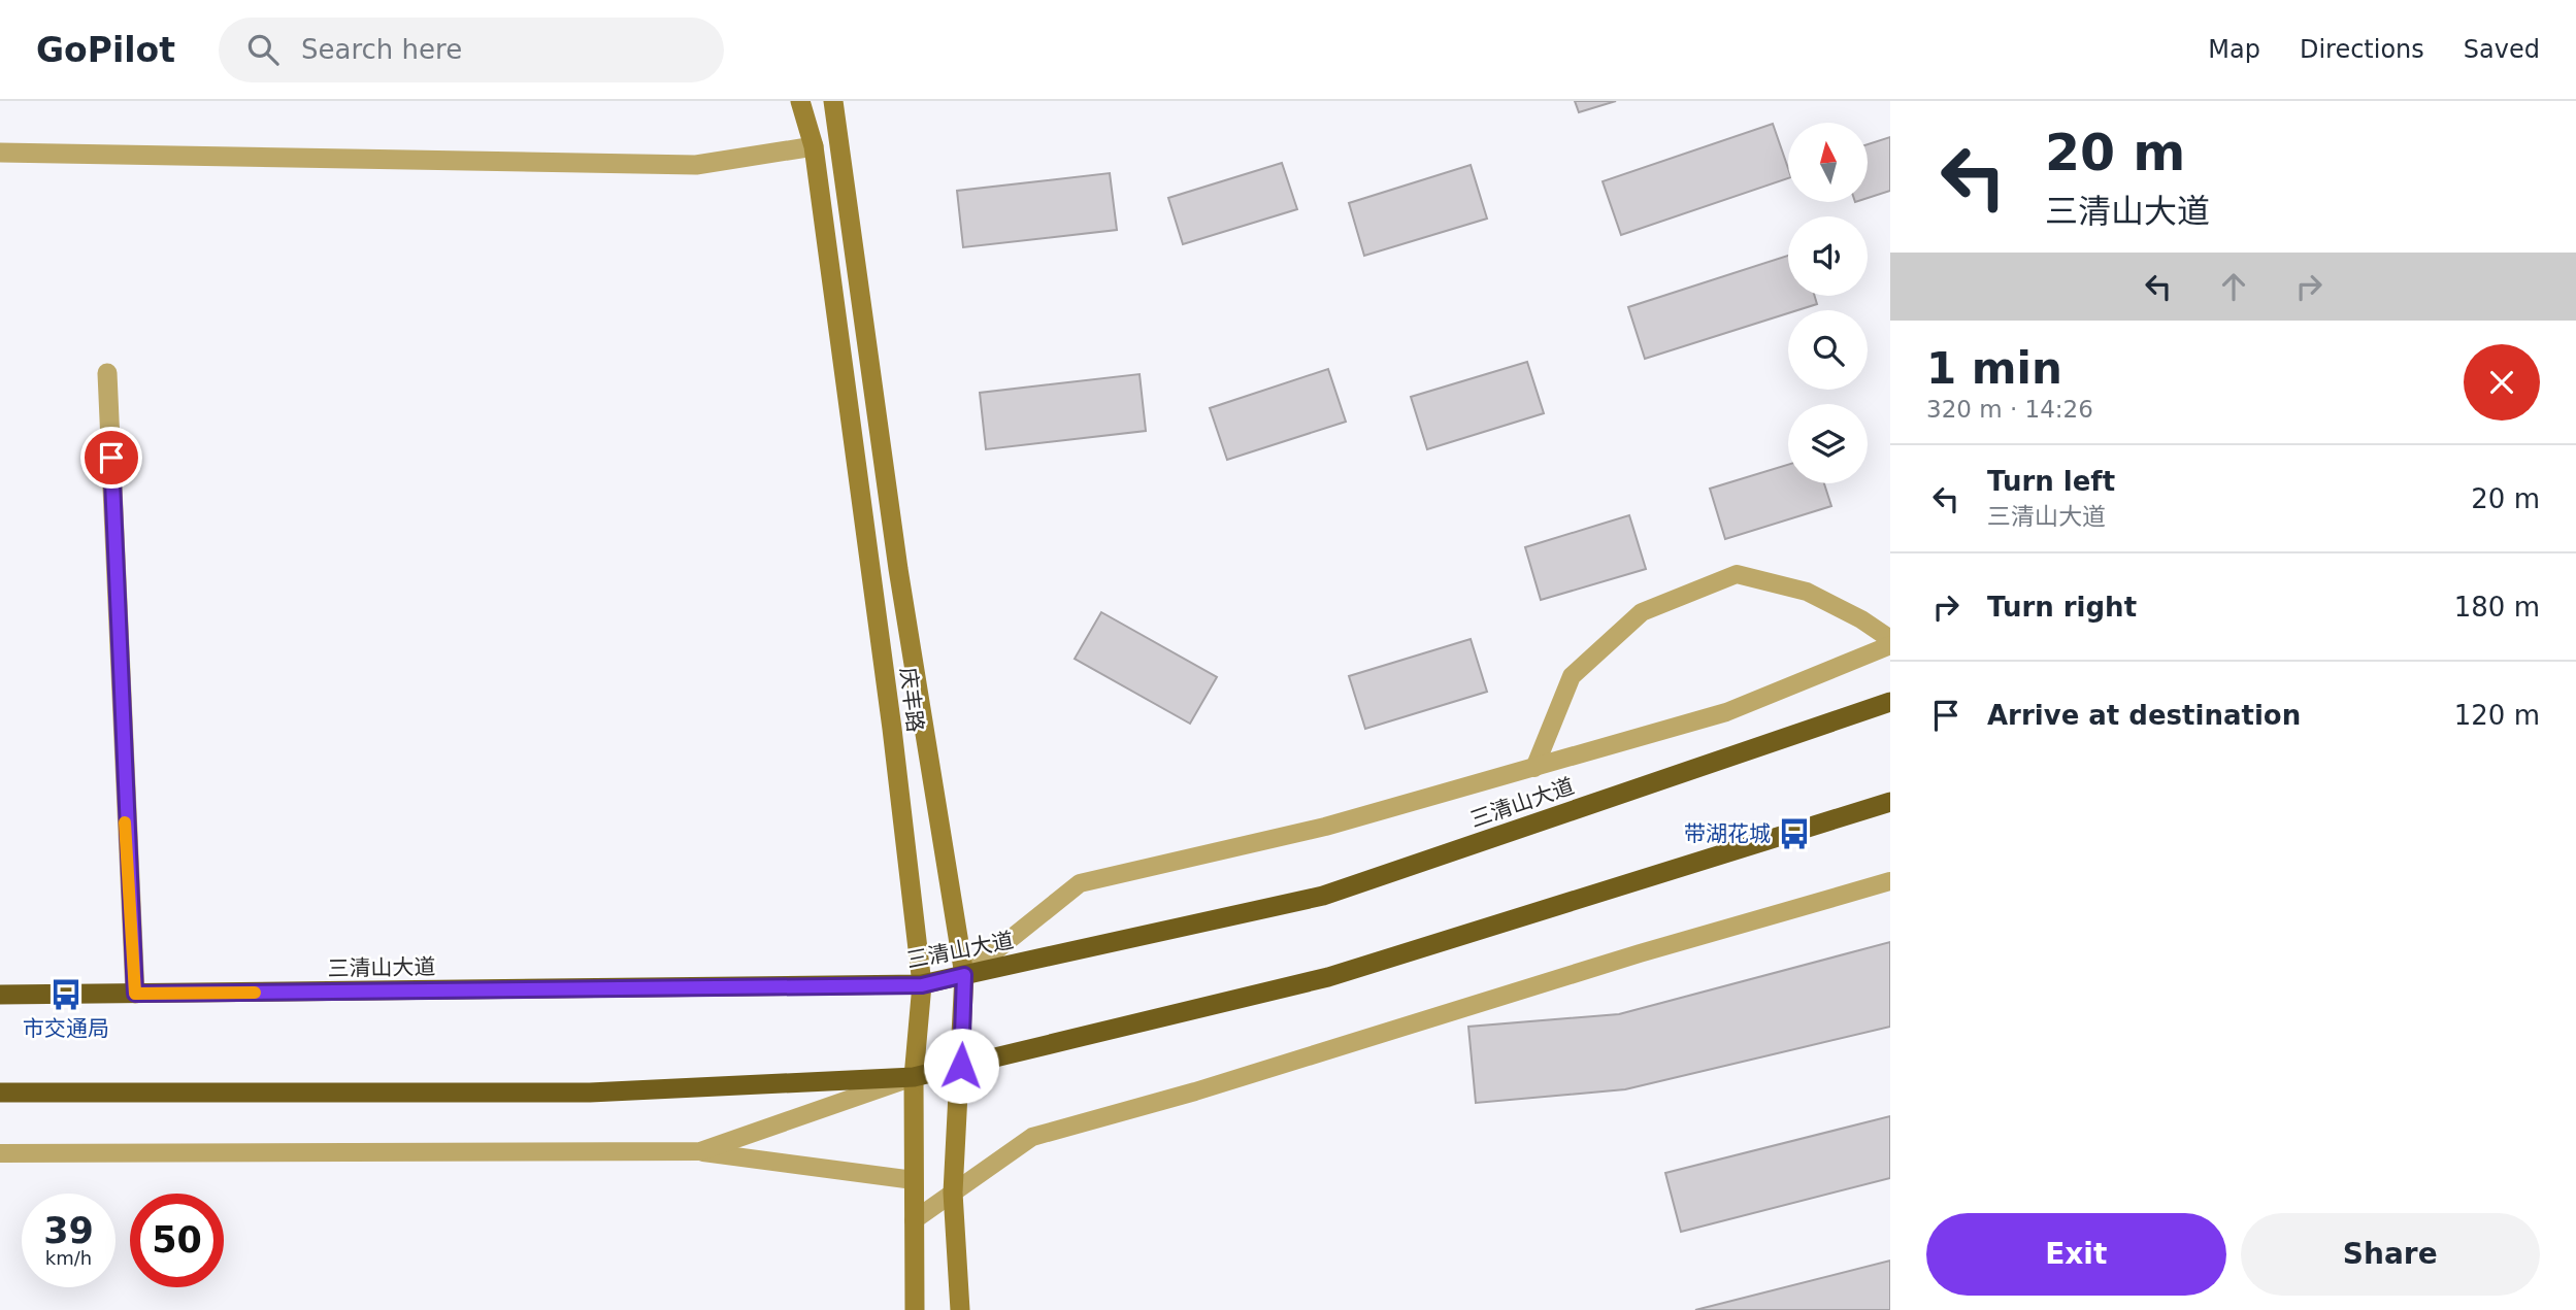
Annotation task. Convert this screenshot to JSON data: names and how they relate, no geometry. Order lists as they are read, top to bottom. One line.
{"streets":{"highway":["三清山大道"],"main road":["庆丰路"]},"crossings":[["庆丰路","三清山大道"]],"places":{"bus stop":["带湖花城","市交通局"]},"north":"top","page":{"header":"GoPilot","search":"Search here","nav":["Map","Directions","Saved"],"turn":["20 m","三清山大道"],"heading":["1 min","320 m · 14:26"],"list":[{"name":"Turn left","note":"三清山大道","value":"20 m"},{"name":"Turn right","value":"180 m"},{"name":"Arrive at destination","value":"120 m"}],"speed":"39 km/h","limit":"50","buttons":["Exit","Share"]}}
